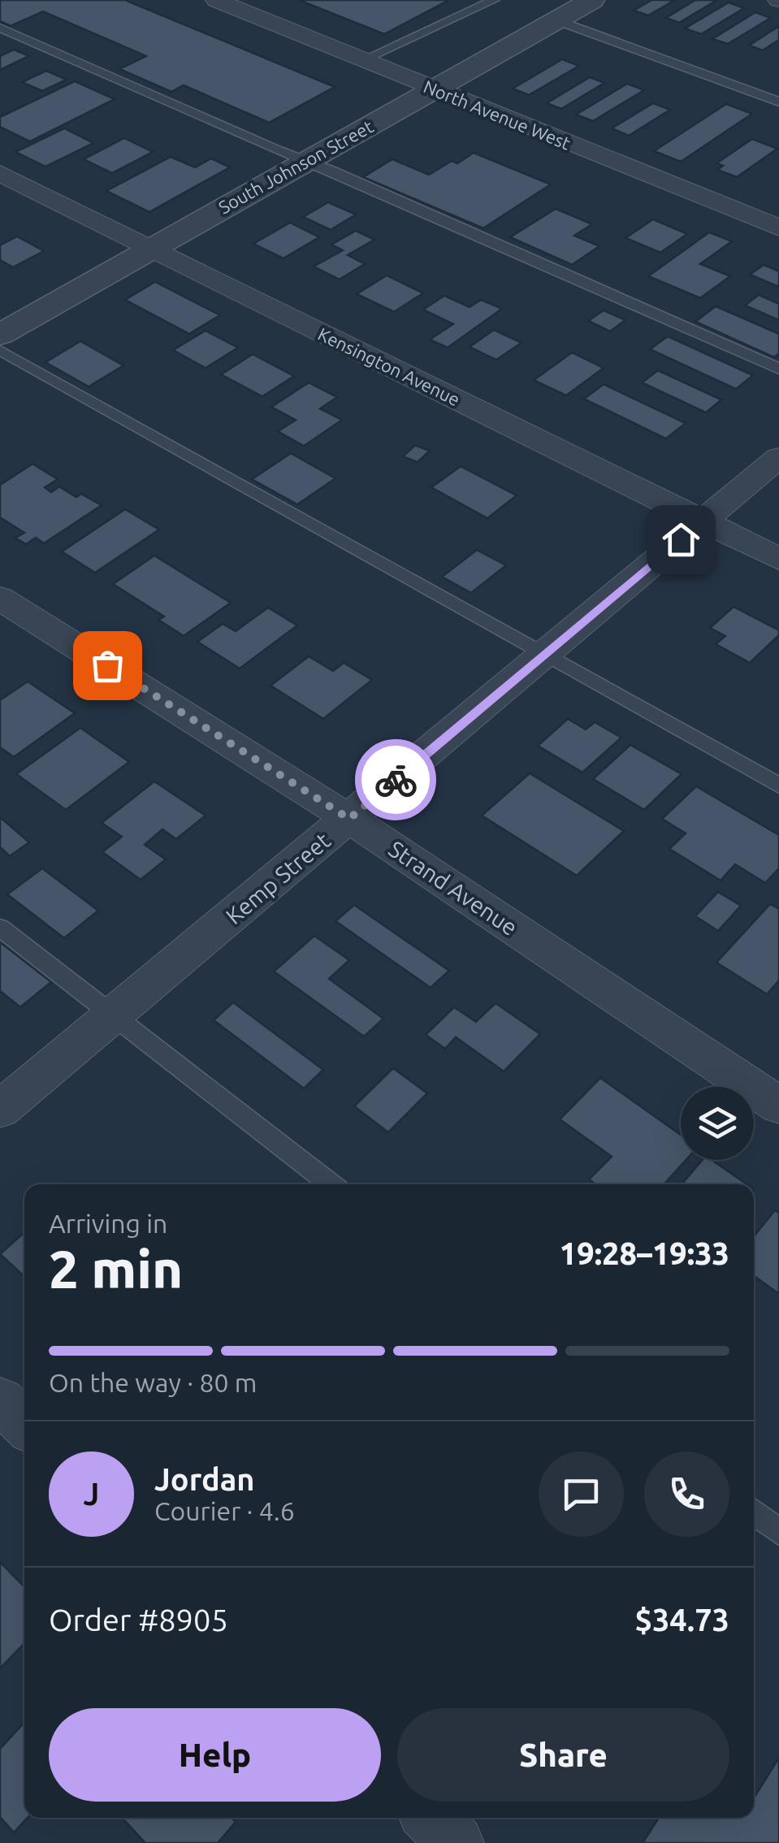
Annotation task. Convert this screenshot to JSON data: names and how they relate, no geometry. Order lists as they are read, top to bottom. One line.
{"streets":{"street":["North Avenue West","South Johnson Street","Kensington Avenue","Kemp Street","Strand Avenue"]},"crossings":[["North Avenue West","South Johnson Street"],["South Johnson Street","Kensington Avenue"],["Kensington Avenue","Kemp Street"],["Kemp Street","Strand Avenue"]],"page":{"heading":["2 min","Arriving in","19:28–19:33"],"panel":["Jordan","Courier · 4.6","Order #8905","$34.73"],"bar":"On the way · 80 m","round":"J","buttons":["Help","Share"]}}
